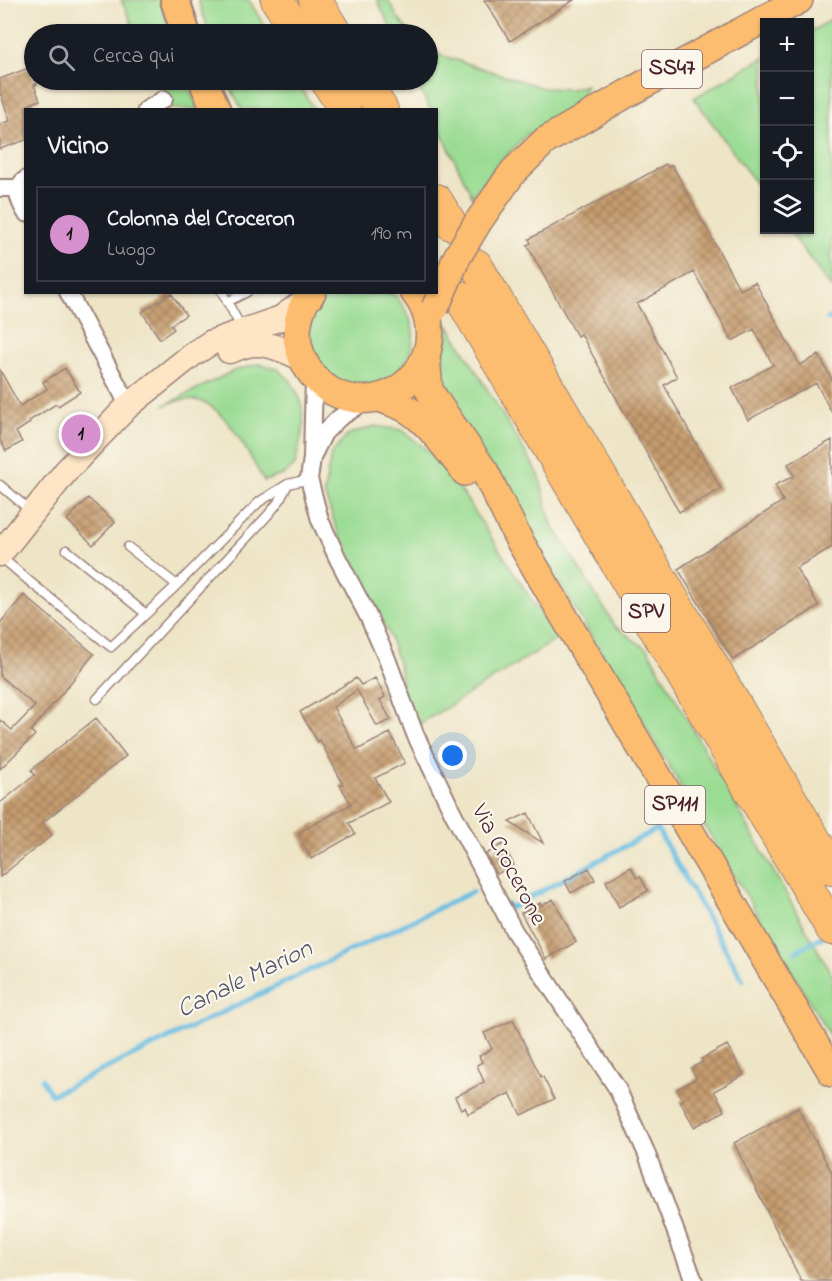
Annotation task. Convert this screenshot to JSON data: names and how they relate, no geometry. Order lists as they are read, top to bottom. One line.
{"streets":{"highway":["SPV"],"main road":["SS47","SP111"],"street":["Via Crocerone"]},"crossings":[["SS47","SPV"],["SS47","SP111"],["SS47","Via Crocerone"],["SP111","Via Crocerone"]],"water":["Canale Marion"],"page":{"map_buttons":["+","−"],"search":"Cerca qui","heading":"Vicino","list":[{"mark":"1","name":"Colonna del Croceron","note":"Luogo","value":"190 m"}],"pins":"1"}}
